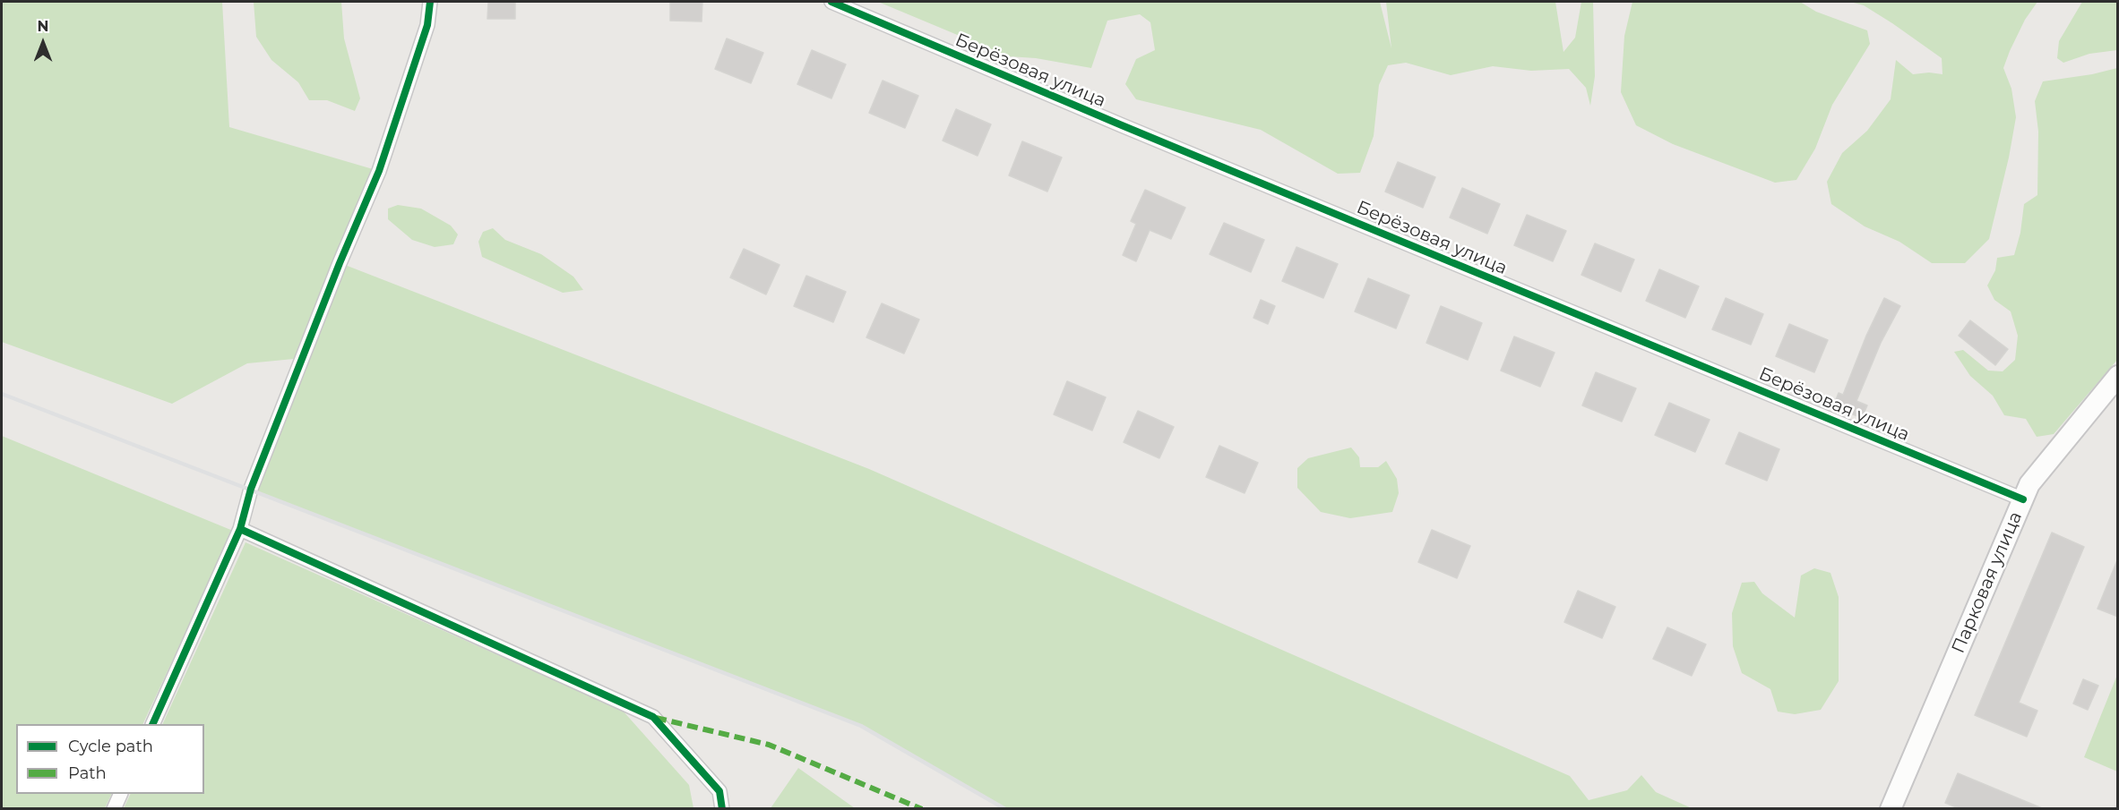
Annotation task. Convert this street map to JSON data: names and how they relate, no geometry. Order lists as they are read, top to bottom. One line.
{"streets":{"street":["Берёзовая улица","Парковая улица"]},"crossings":[["Берёзовая улица","Парковая улица"]],"legend":["Cycle path","Path"],"north":"top"}
